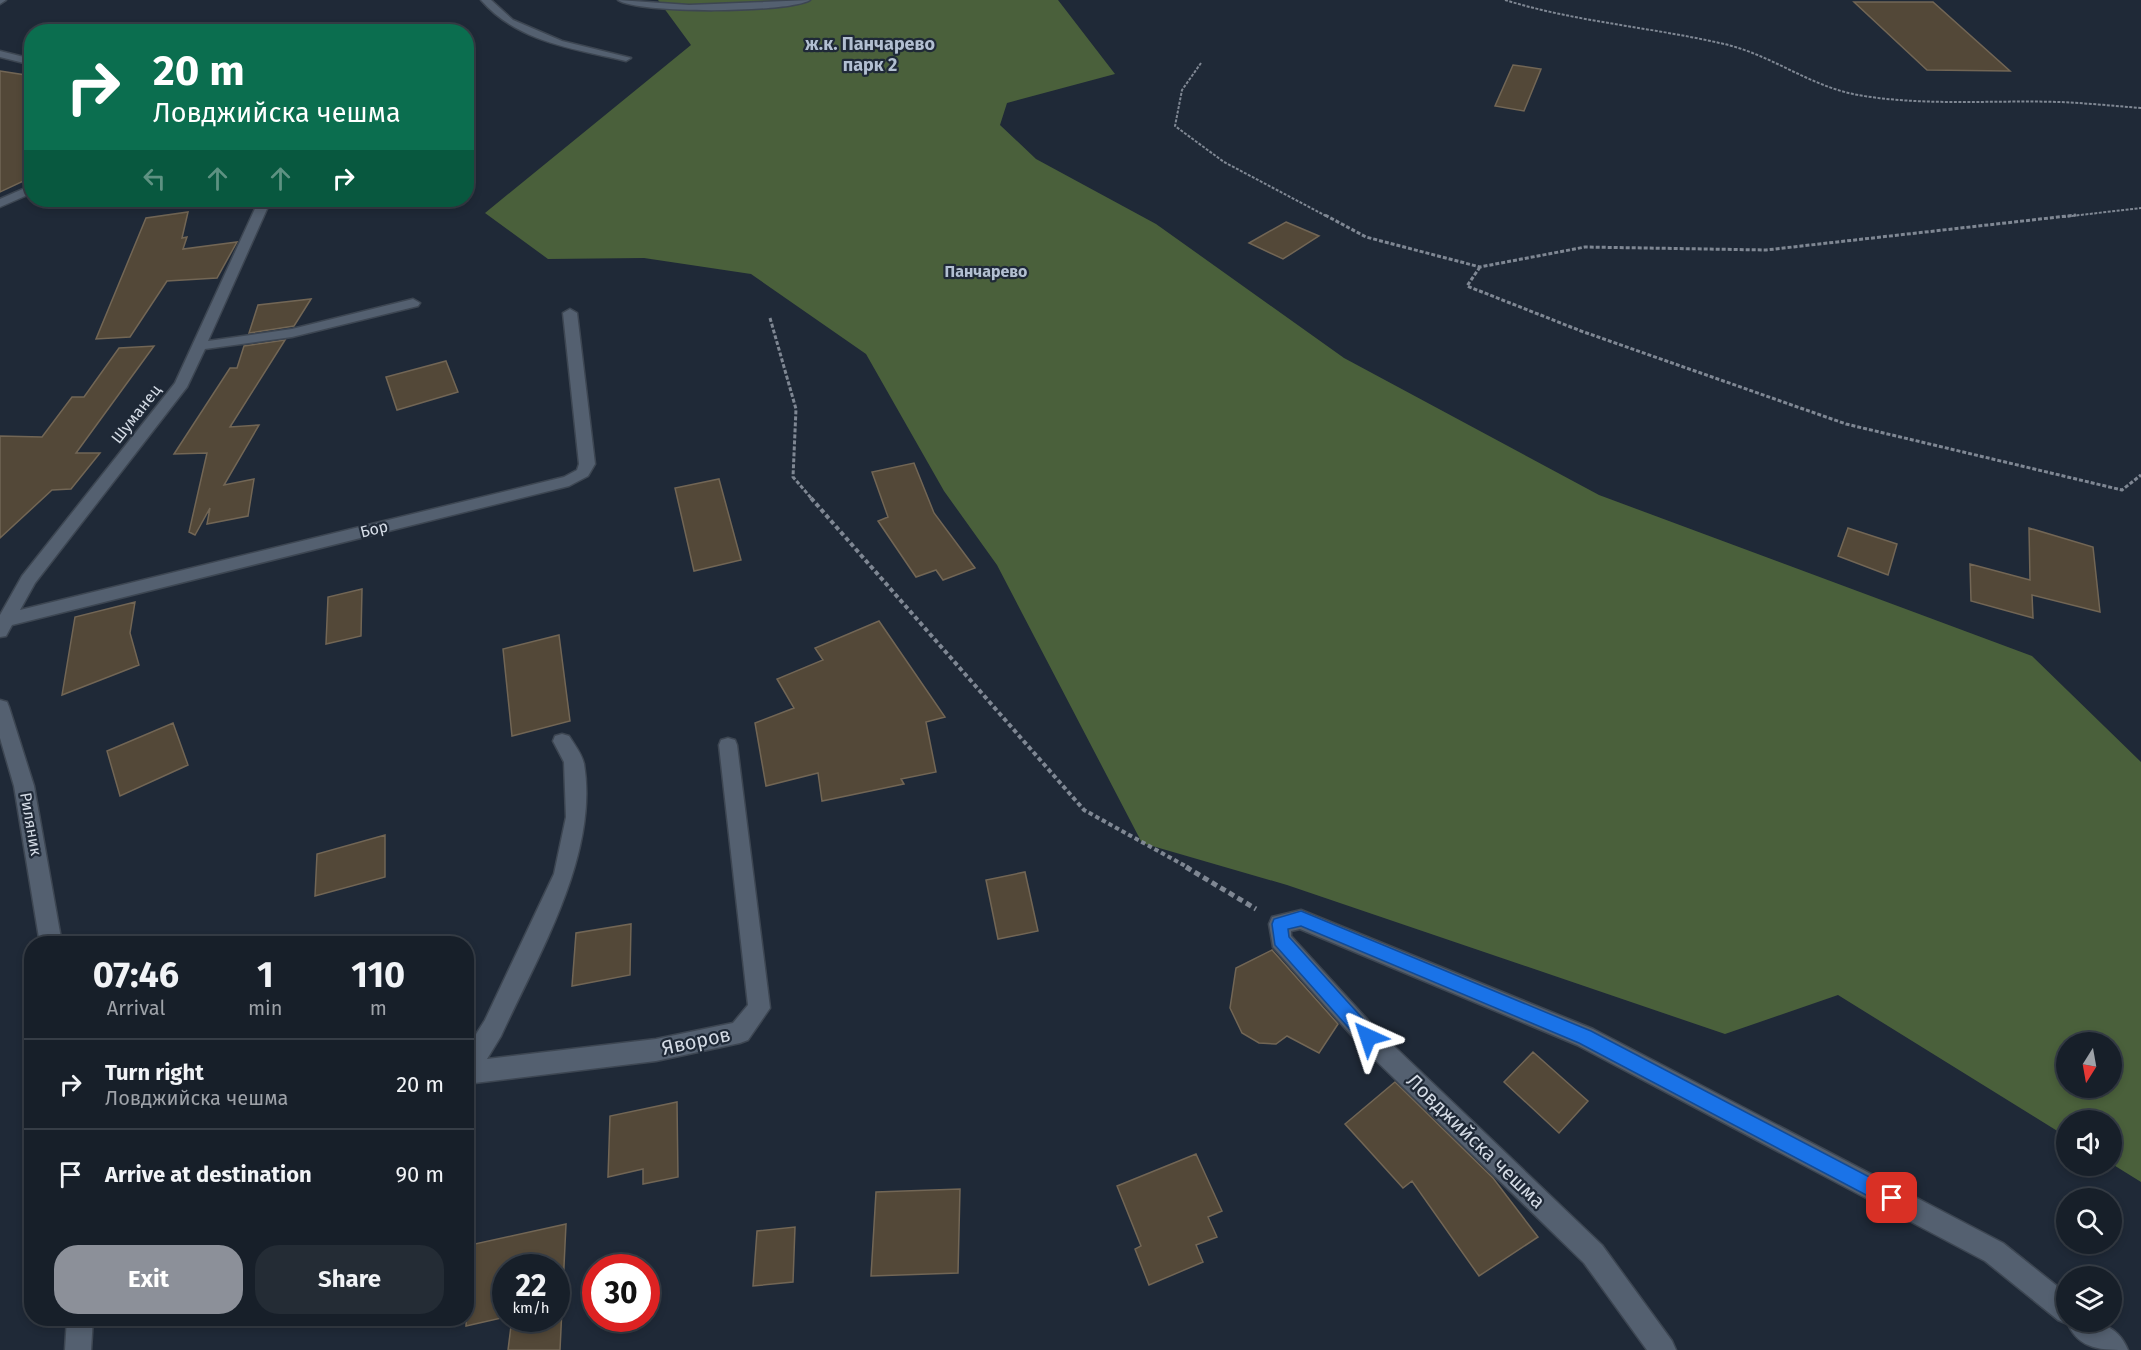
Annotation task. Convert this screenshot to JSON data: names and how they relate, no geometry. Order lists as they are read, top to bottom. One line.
{"streets":{"street":["Шуманец","Бор","Риляник","Яворов","Ловджийска чешма"]},"crossings":[["Шуманец","Бор"]],"districts":["ж.к. Панчарево парк 2","Панчарево"],"north":"bottom","page":{"turn":["20 m","Ловджийска чешма"],"eta":["07:46","Arrival","1","min","110","m"],"list":[{"name":"Turn right","note":"Ловджийска чешма","value":"20 m"},{"name":"Arrive at destination","value":"90 m"}],"buttons":["Exit","Share"],"speed":"22 km/h","limit":"30"}}
